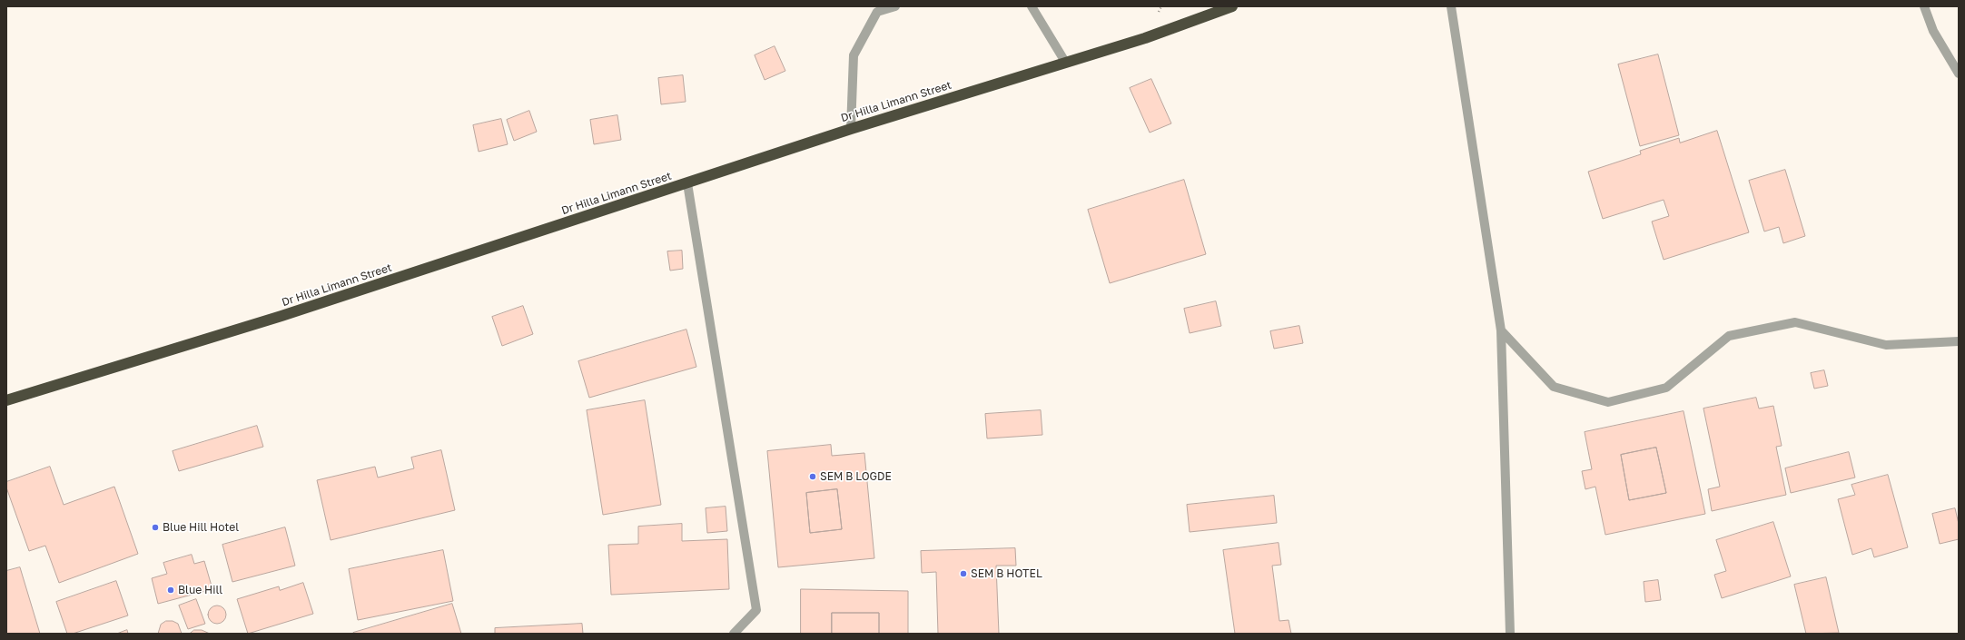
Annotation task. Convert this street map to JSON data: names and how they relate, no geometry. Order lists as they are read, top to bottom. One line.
{"streets":{"highway":["Dr Hilla Limann Street"]},"places":["SEM B LOGDE","Blue Hill Hotel","SEM B HOTEL","Blue Hill"]}
